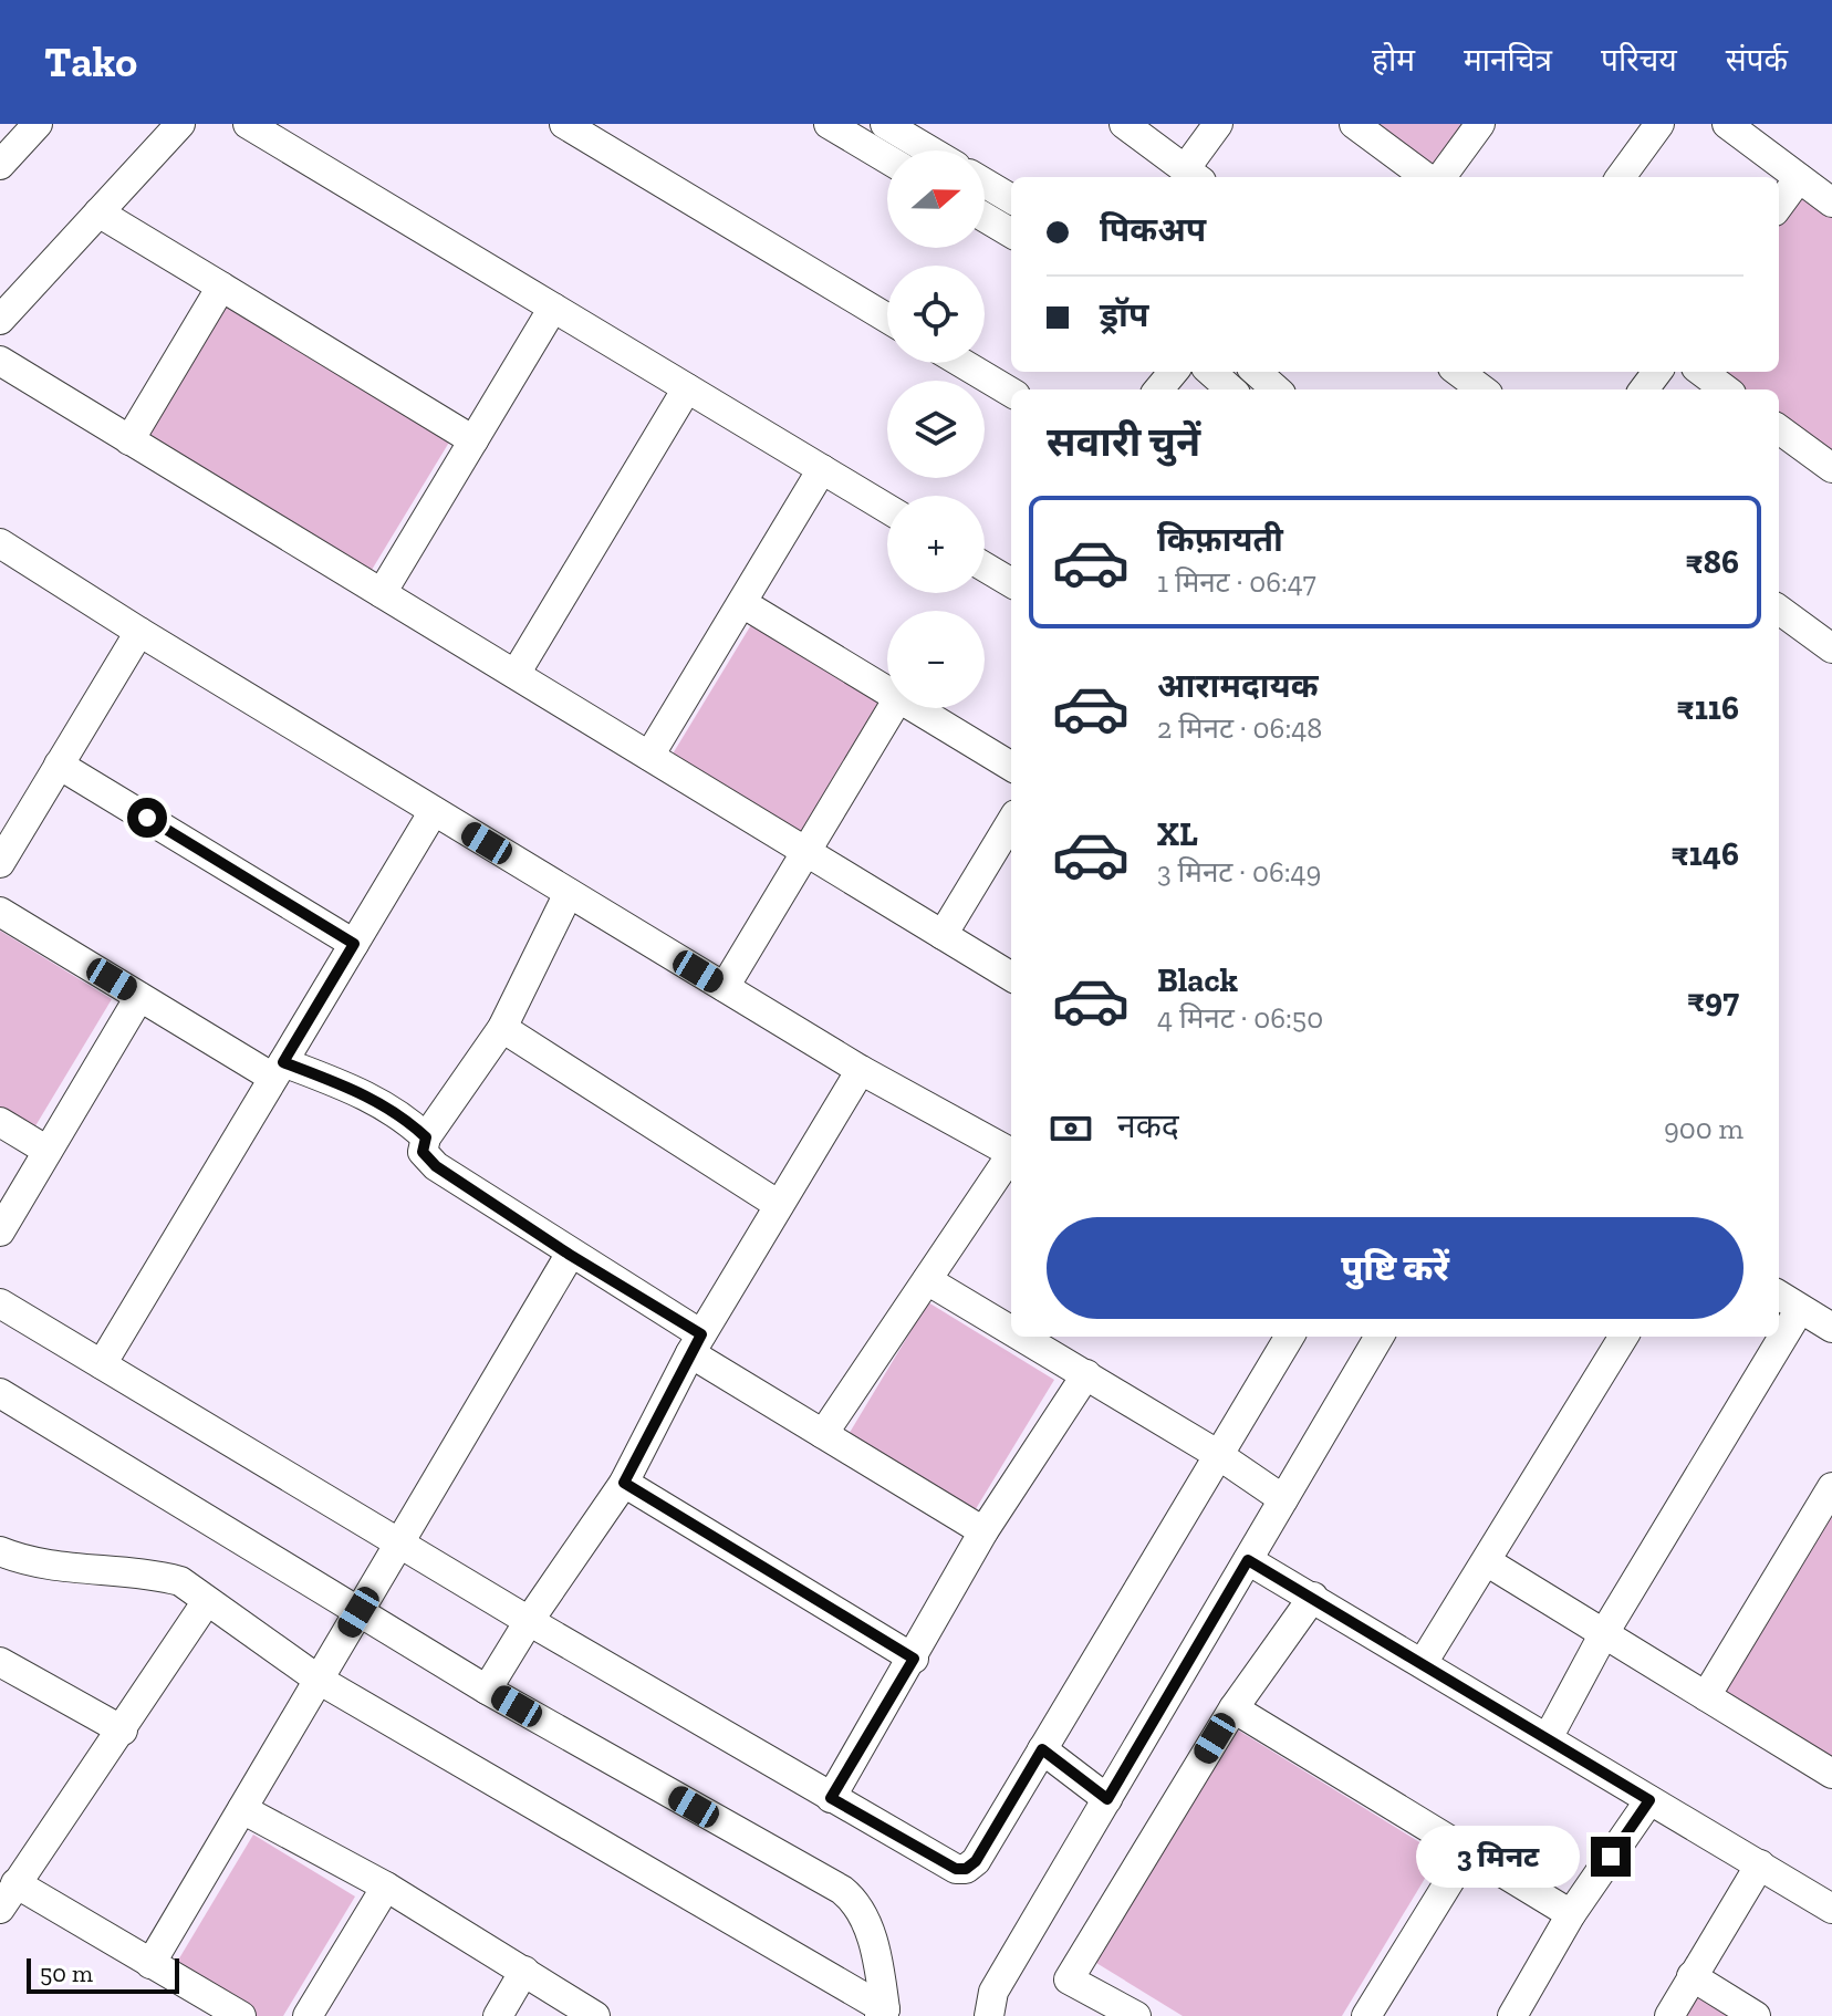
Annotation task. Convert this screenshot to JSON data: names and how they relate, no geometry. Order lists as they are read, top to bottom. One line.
{"scale_bar":"50 m","north":"right","page":{"header":"Tako","nav":["होम","मानचित्र","परिचय","संपर्क"],"map_buttons":["+","−"],"banner":["पिकअप","ड्रॉप"],"heading":"सवारी चुनें","list":[{"name":"किफ़ायती","note":"1 मिनट · 06:47","value":"₹86"},{"name":"आरामदायक","note":"2 मिनट · 06:48","value":"₹116"},{"name":"XL","note":"3 मिनट · 06:49","value":"₹146"},{"name":"Black","note":"4 मिनट · 06:50","value":"₹97"}],"pay":["नकद","900 m"],"buttons":"पुष्टि करें","bubble":"3 मिनट","scale":"50 m"}}
